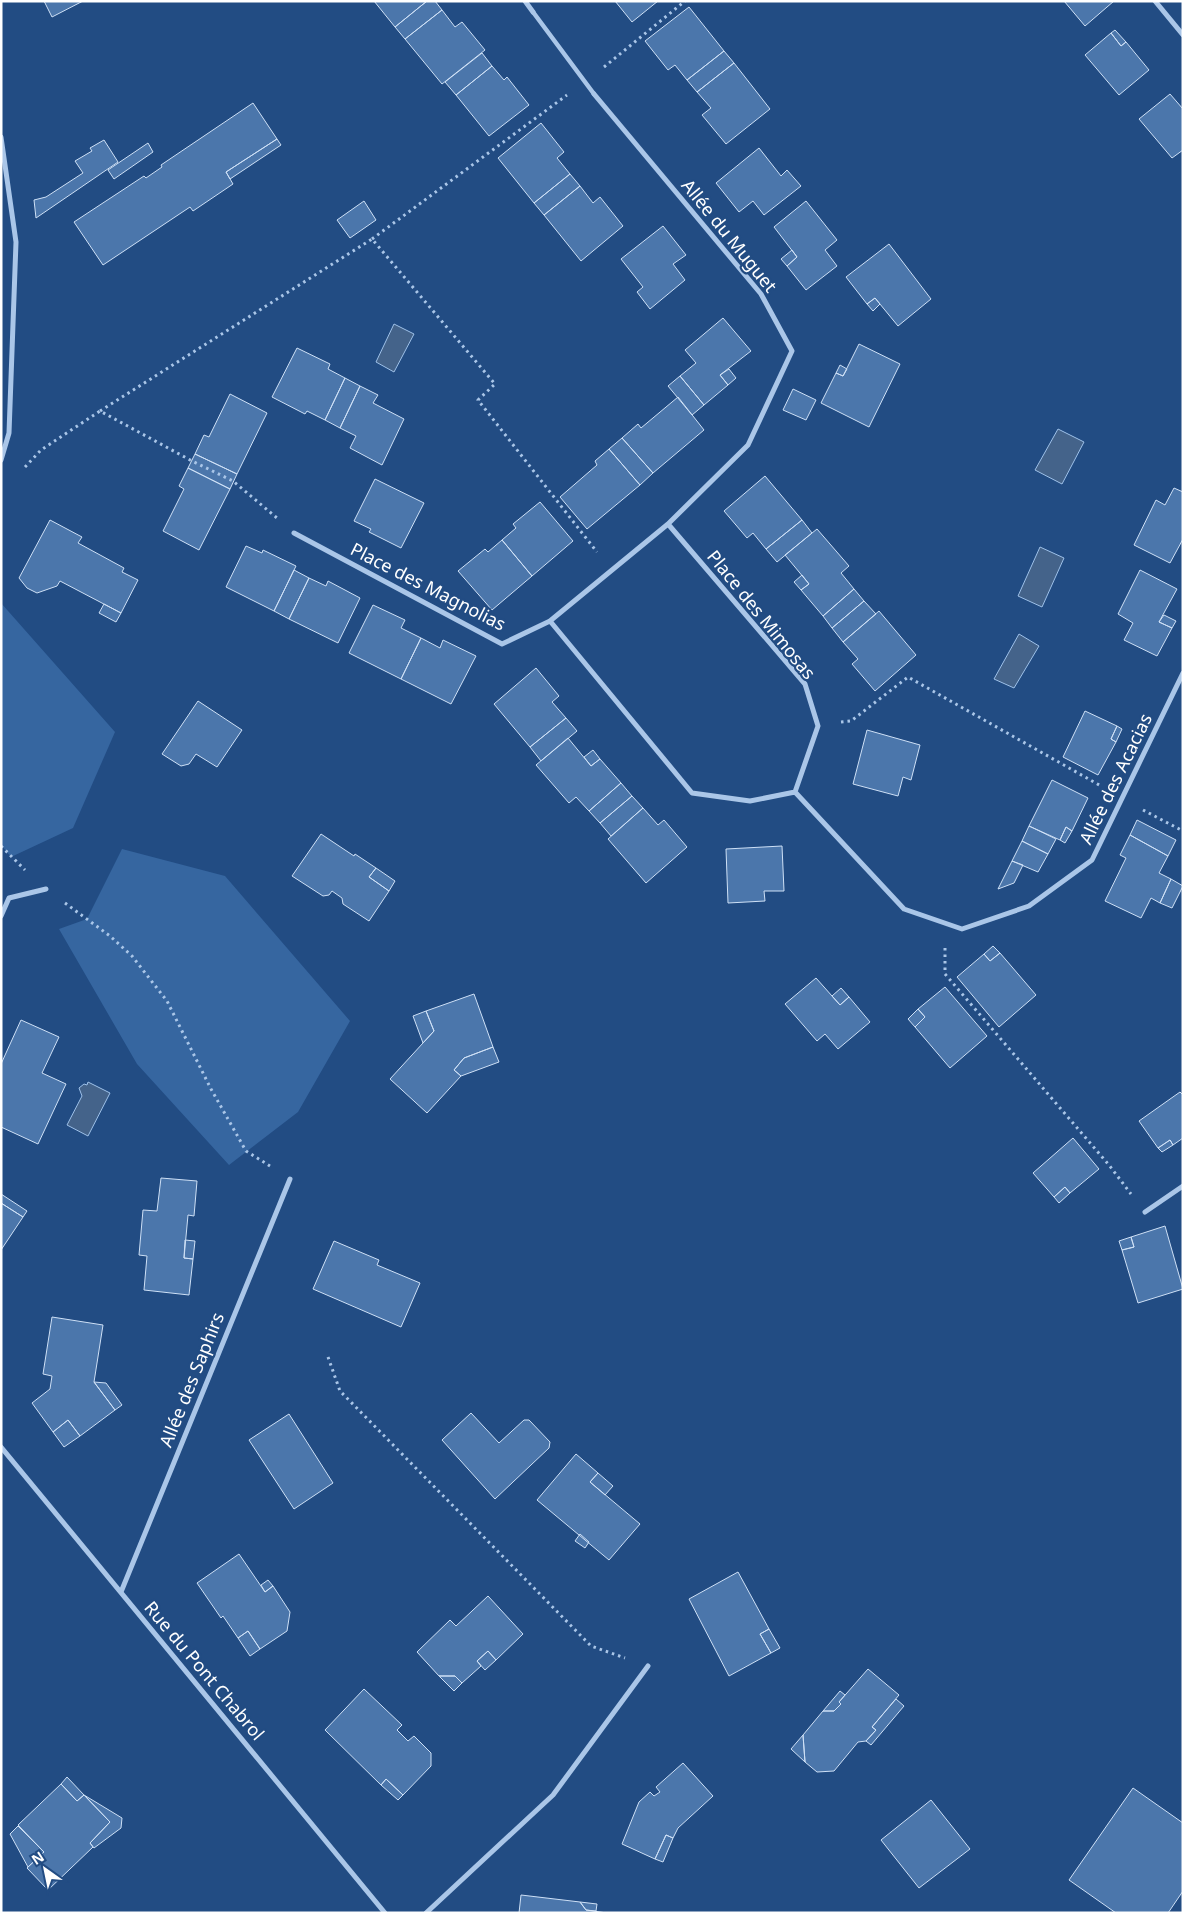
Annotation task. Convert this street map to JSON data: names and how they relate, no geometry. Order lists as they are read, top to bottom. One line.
{"streets":{"street":["Allée du Muguet","Place des Magnolias","Place des Mimosas","Allée des Acacias","Allée des Saphirs","Rue du Pont Chabrol"]},"crossings":[["Allée du Muguet","Place des Mimosas"],["Allée des Saphirs","Rue du Pont Chabrol"]],"north":"top left"}
